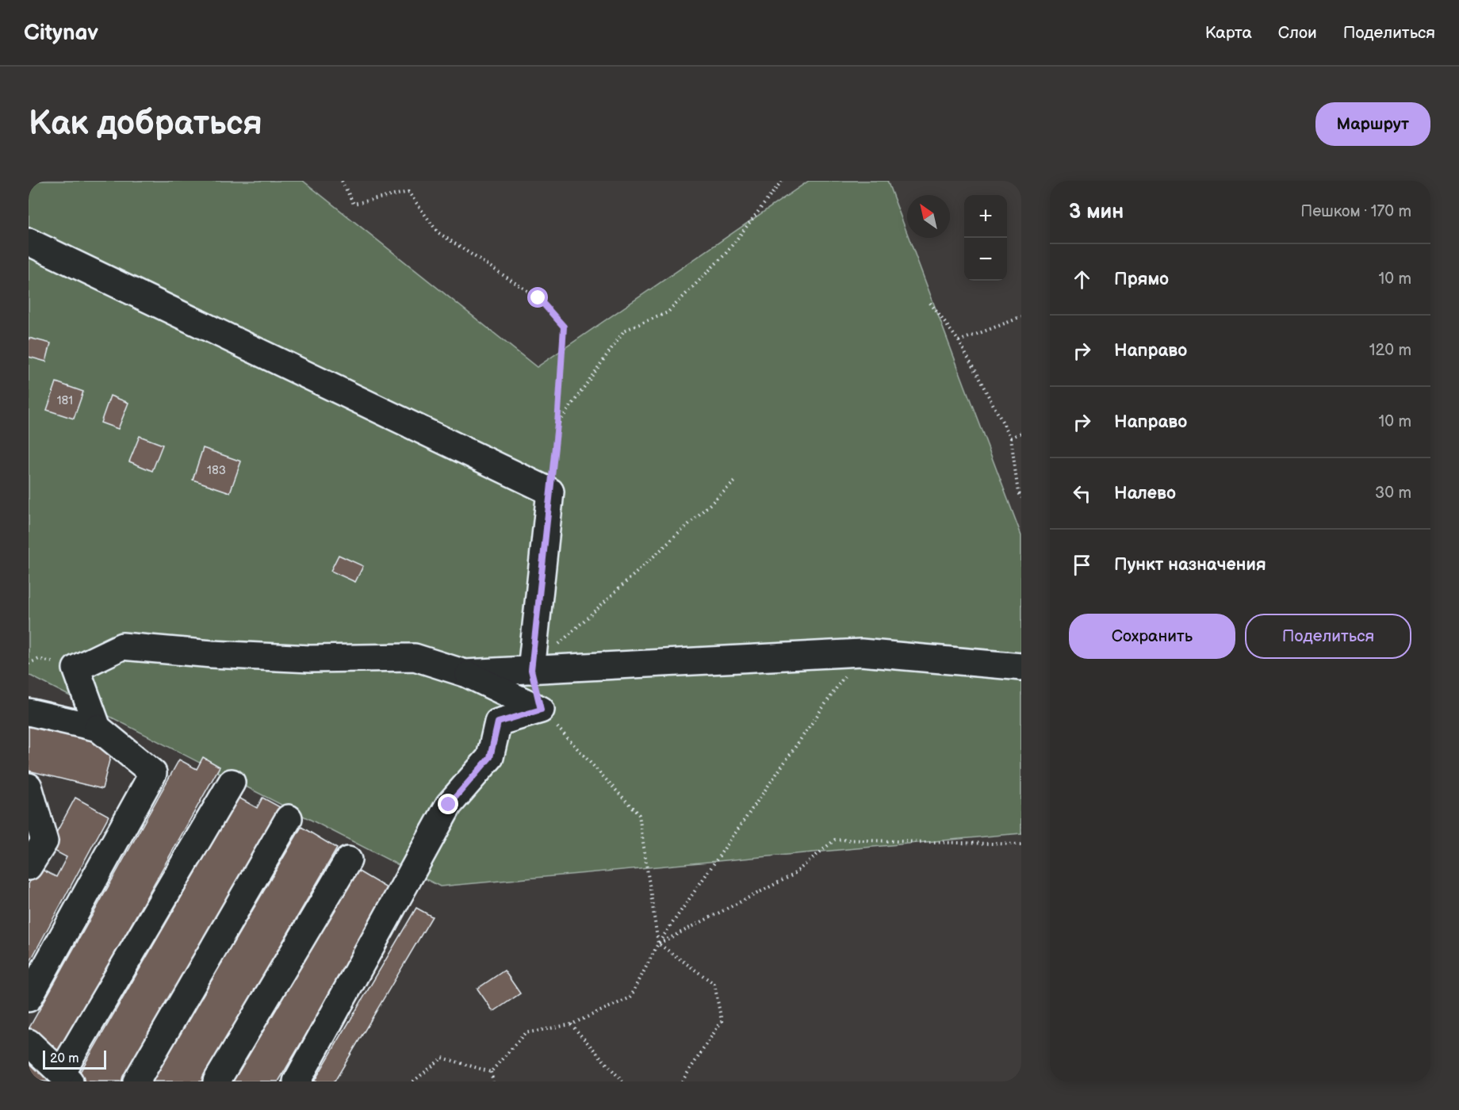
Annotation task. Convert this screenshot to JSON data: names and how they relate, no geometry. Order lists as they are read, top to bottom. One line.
{"house_numbers":["181","183"],"scale_bar":"20 m","north":"top left","page":{"header":"Citynav","nav":["Карта","Слои","Поделиться"],"buttons":["Маршрут",["Сохранить","Поделиться"]],"title":"Как добраться","heading":["3 мин","Пешком · 170 m"],"map_buttons":["+","−"],"list":[["Прямо","10 m"],["Направо","120 m"],["Направо","10 m"],["Налево","30 m"],"Пункт назначения"],"scale":"20 m"}}
